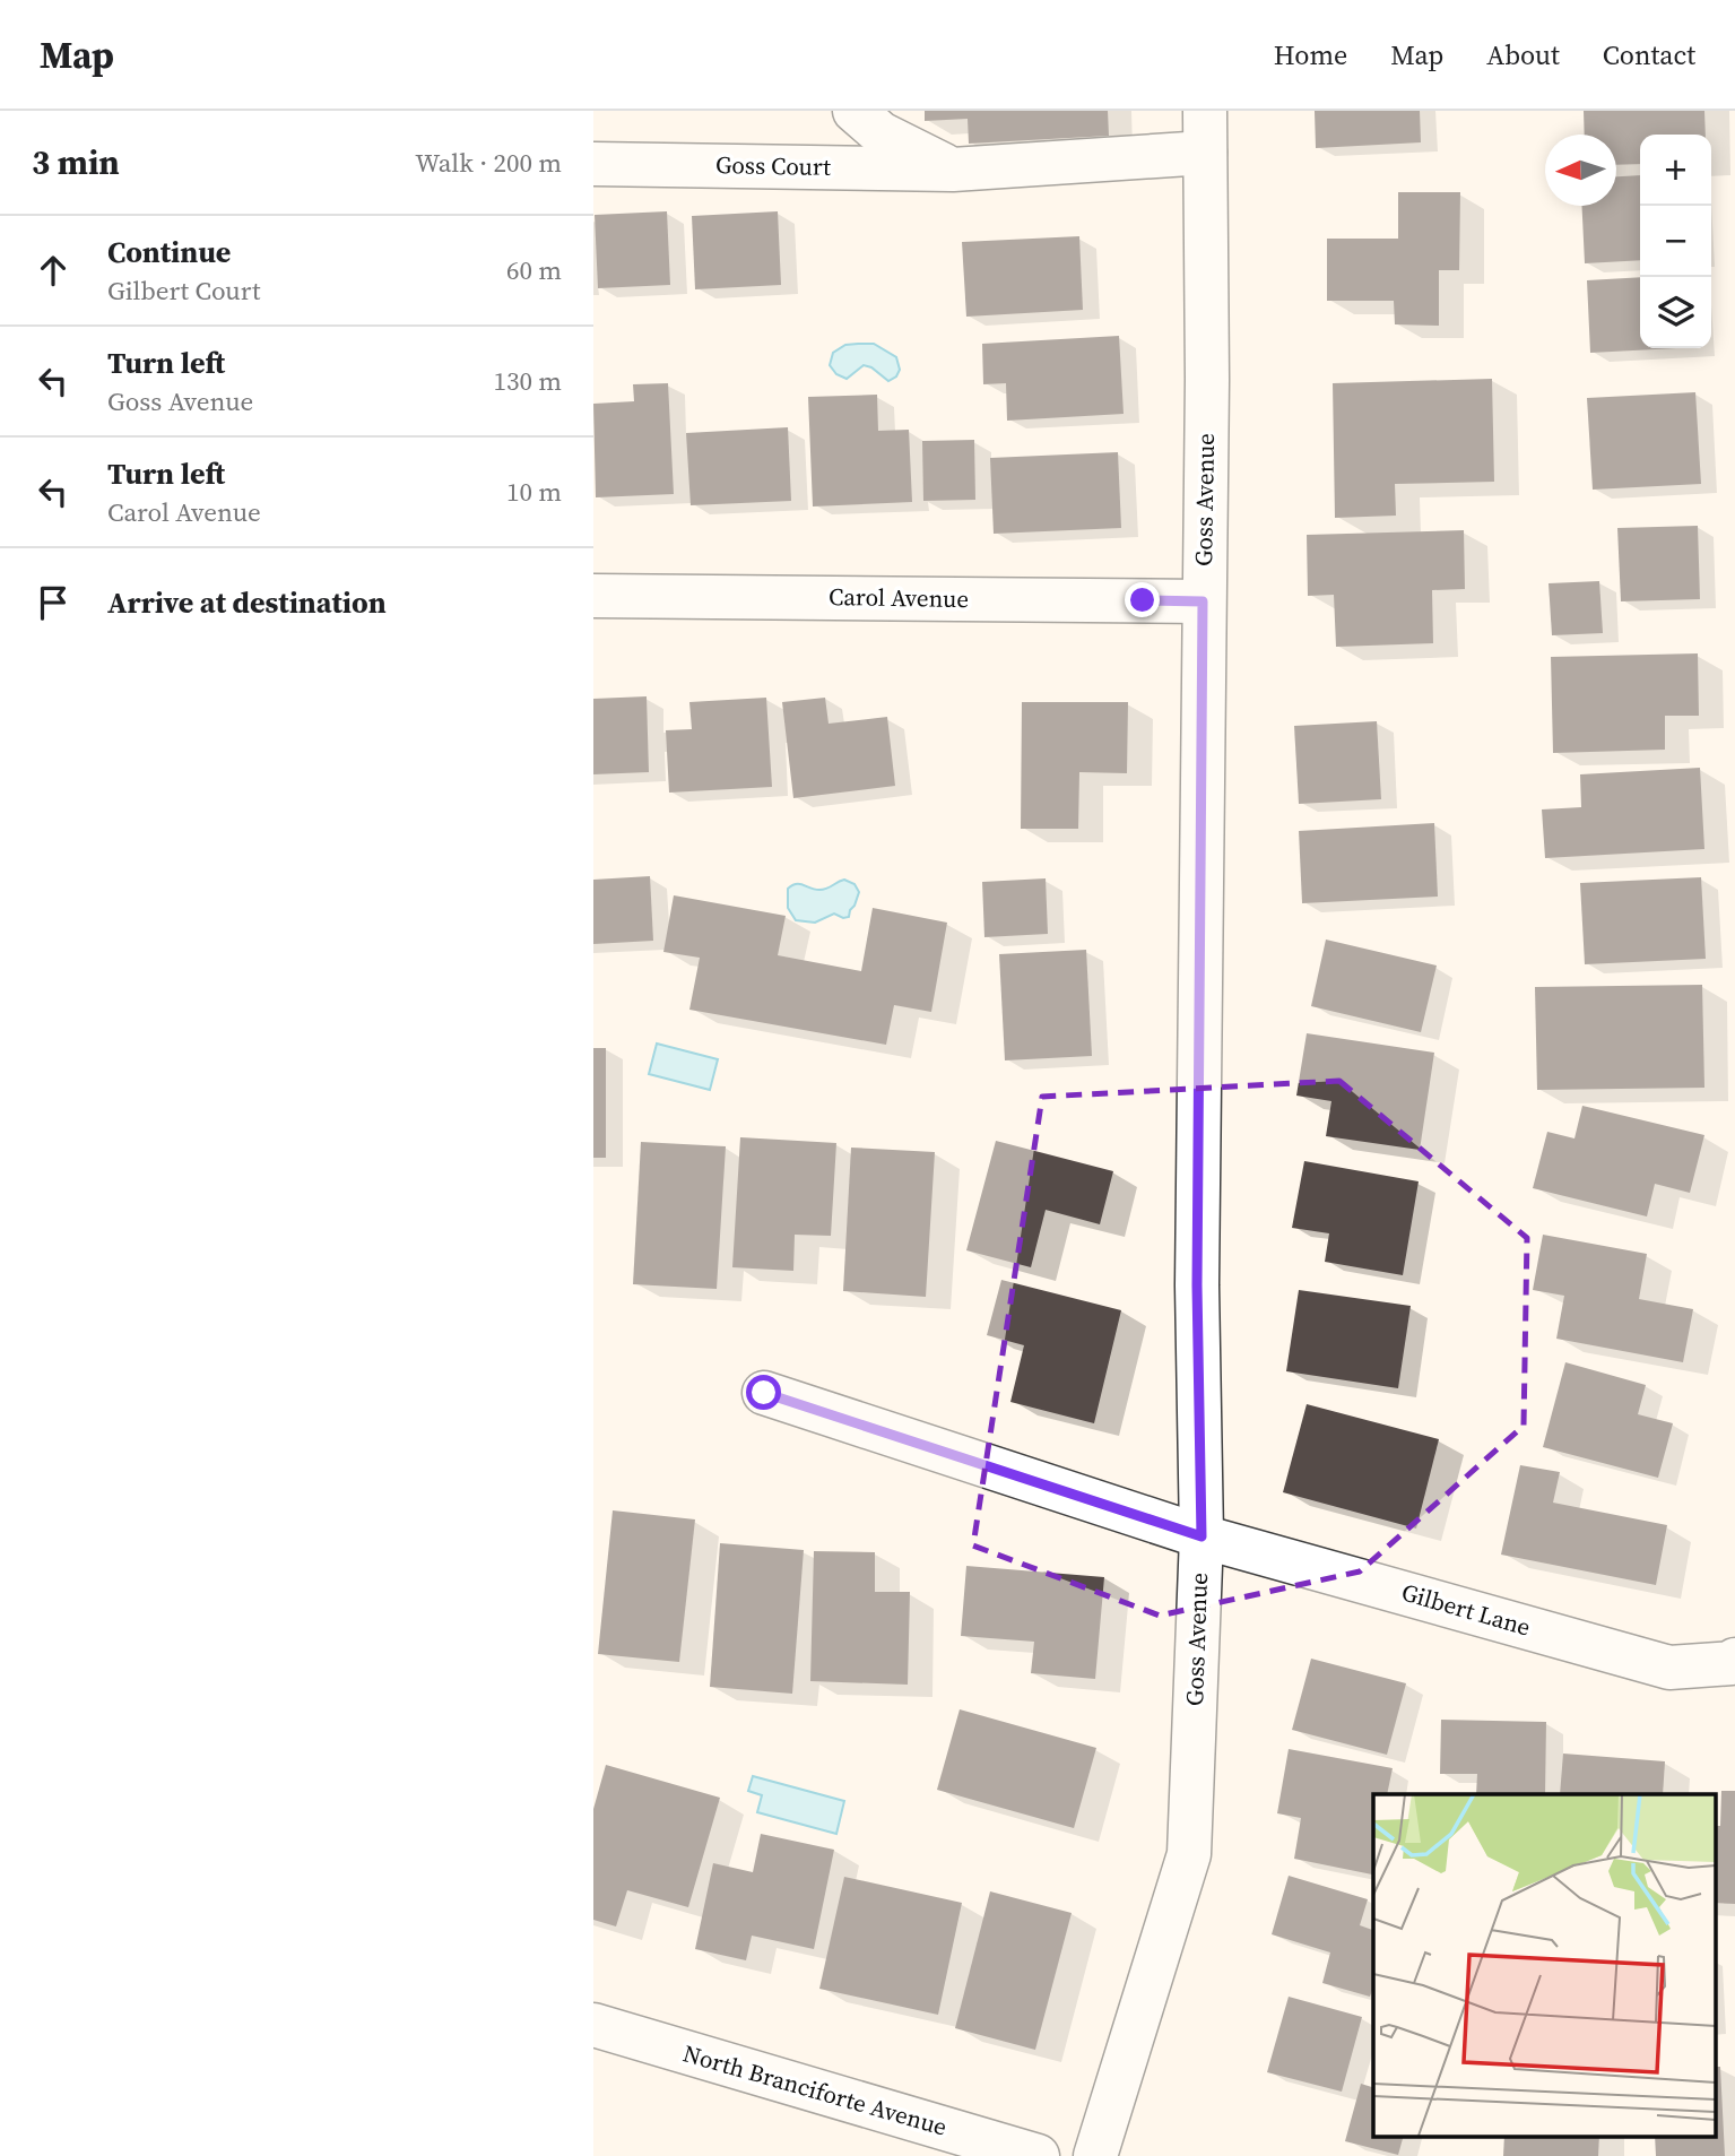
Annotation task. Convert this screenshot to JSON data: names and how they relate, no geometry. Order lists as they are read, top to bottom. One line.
{"streets":{"street":["Goss Court","Goss Avenue","Carol Avenue","Gilbert Lane","North Branciforte Avenue"]},"crossings":[["Goss Court","Goss Avenue"],["Goss Avenue","Carol Avenue"],["Goss Avenue","Gilbert Lane"]],"north":"left","page":{"header":"Map","nav":["Home","Map","About","Contact"],"heading":["3 min","Walk · 200 m"],"map_buttons":["+","−"],"list":[["Continue","Gilbert Court","60 m"],["Turn left","Goss Avenue","130 m"],["Turn left","Carol Avenue","10 m"],"Arrive at destination"]}}
